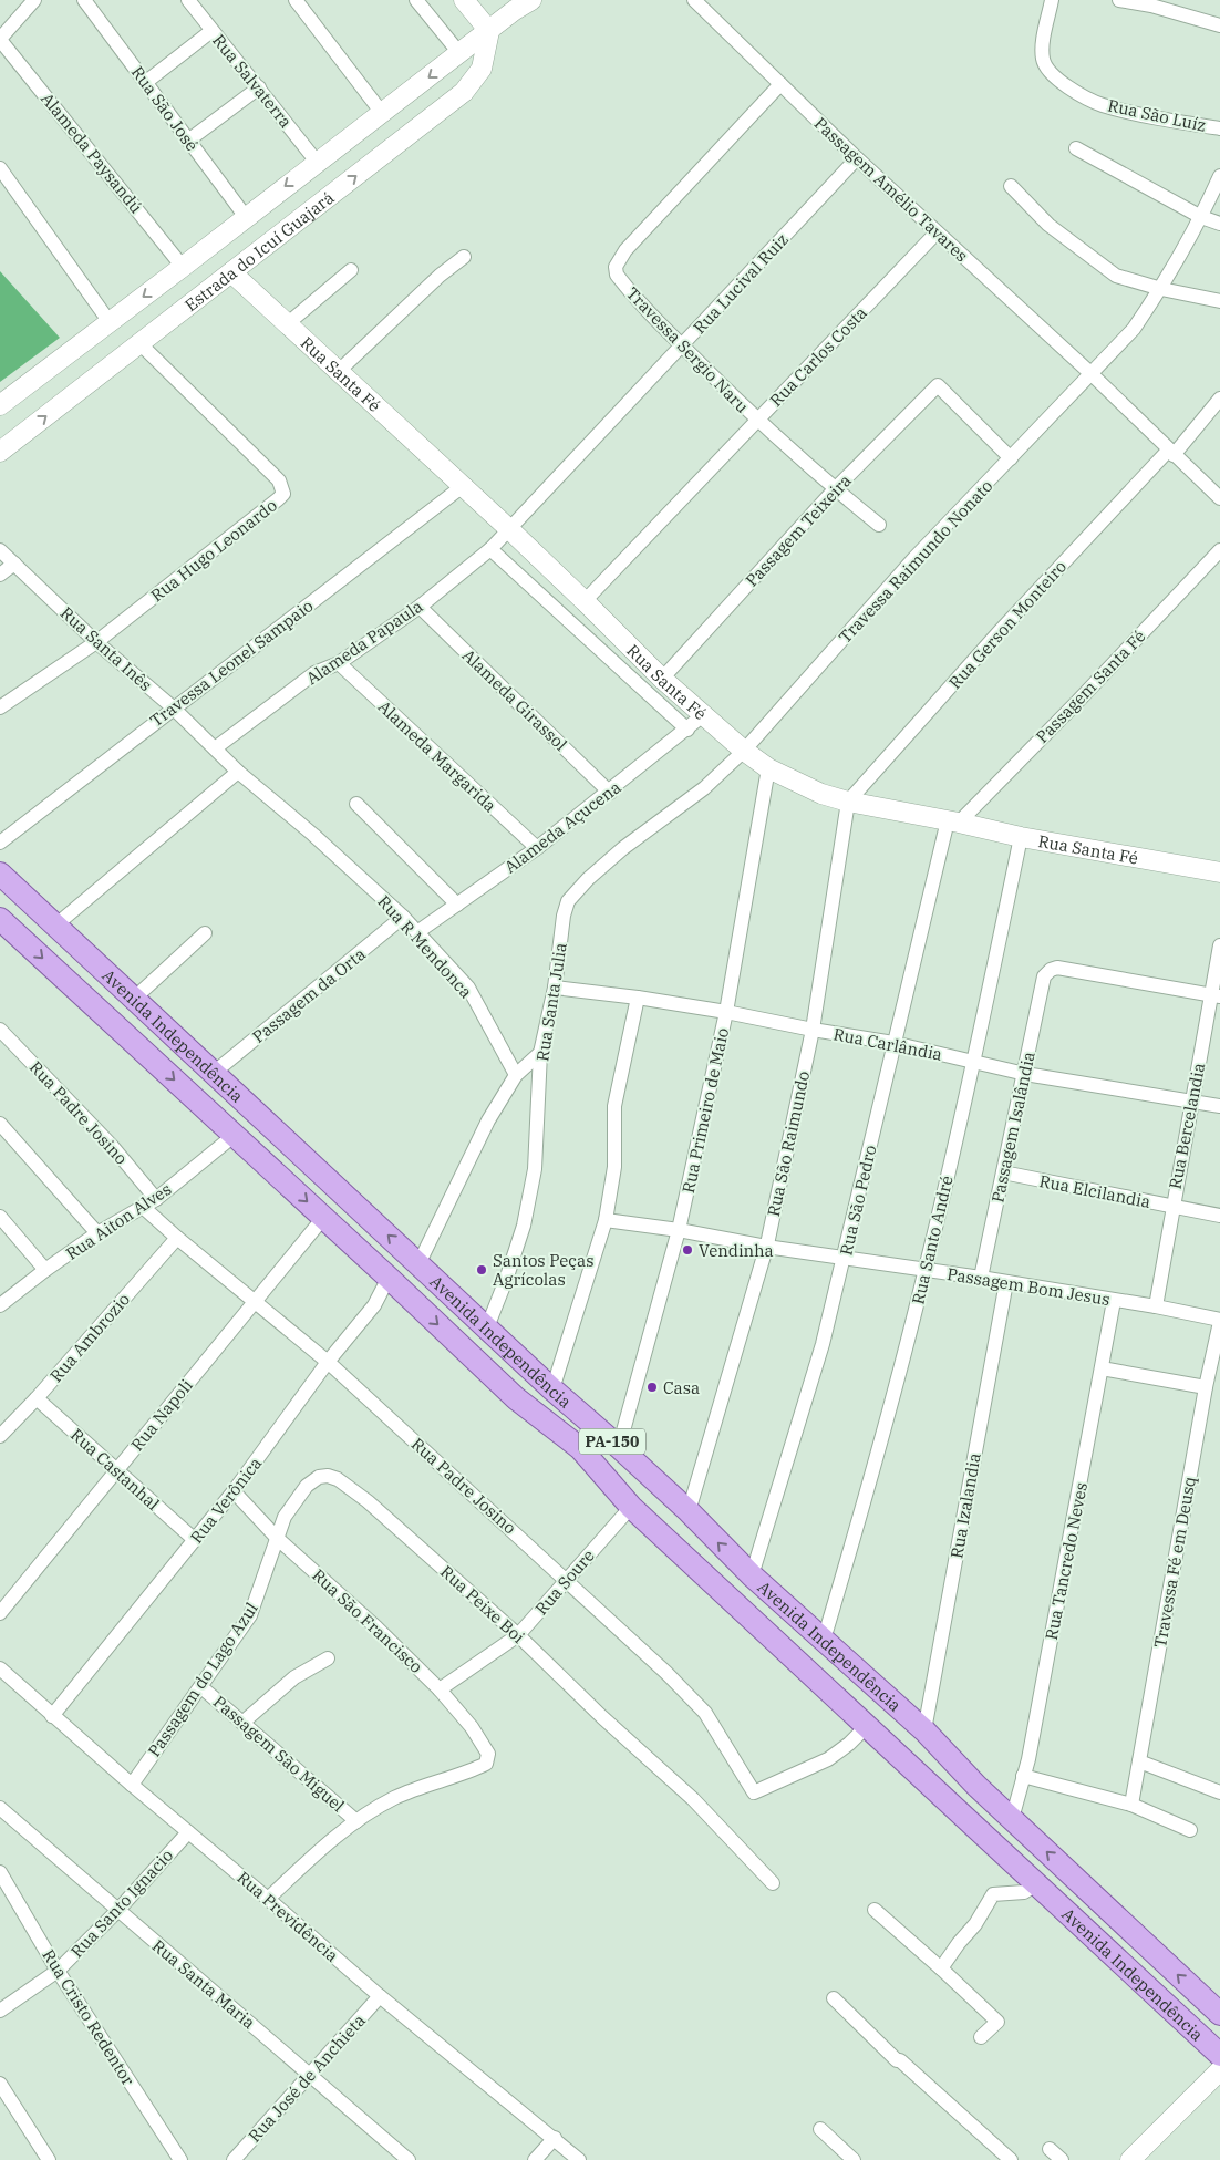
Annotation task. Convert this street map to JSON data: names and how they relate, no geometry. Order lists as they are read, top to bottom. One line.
{"streets":{"main road":["Avenida Independência","PA-150"],"street":["Rua Salvaterra","Rua São José","Rua São Luíz","Alameda Paysandú","Passagem Amélio Tavares","Estrada do Icuí Guajará","Rua Lucival Ruiz","Travessa Sergio Naru","Rua Carlos Costa","Rua Santa Fé","Passagem Teixeira","Rua Hugo Leonardo","Travessa Raimundo Nonato","Rua Gerson Monteiro","Alameda Papaula","Rua Santa Inês","Travessa Leonel Sampaio","Passagem Santa Fé","Alameda Girassol","Alameda Margarida","Alameda Açucena","Rua R Mendonca","Passagem da Orta","Rua Santa Julia","Rua Carlândia","Rua Primeiro de Maio","Rua Padre Josino","Rua Bercelandia","Passagem Isalândia","Rua São Raimundo","Rua Elcilandia","Rua São Pedro","Rua Aiton Alves","Rua Santo André","Passagem Bom Jesus","Rua Ambrozio","Rua Napoli","Rua Castanhal","Rua Verônica","Rua Izalandia","Rua Tancredo Neves","Travessa Fé em Deusq","Rua Soure","Rua Peixe Boi","Rua São Francisco","Passagem do Lago Azul","Passagem São Miguel","Rua Santo Ignacio","Rua Previdência","Rua Santa Maria","Rua Cristo Redentor","Rua José de Anchieta"]},"crossings":[["Rua Salvaterra","Estrada do Icuí Guajará"],["Rua São José","Estrada do Icuí Guajará"],["Alameda Paysandú","Estrada do Icuí Guajará"],["Passagem Amélio Tavares","Rua Lucival Ruiz"],["Passagem Amélio Tavares","Travessa Sergio Naru"],["Passagem Amélio Tavares","Rua Carlos Costa"],["Passagem Amélio Tavares","Travessa Raimundo Nonato"],["Passagem Amélio Tavares","Rua Gerson Monteiro"],["Estrada do Icuí Guajará","Rua Santa Fé"],["Estrada do Icuí Guajará","Rua Hugo Leonardo"],["Rua Lucival Ruiz","Travessa Sergio Naru"],["Rua Lucival Ruiz","Rua Santa Fé"],["Rua Lucival Ruiz","Alameda Papaula"],["Travessa Sergio Naru","Rua Carlos Costa"],["Travessa Sergio Naru","Passagem Teixeira"],["Rua Carlos Costa","Rua Santa Fé"],["Rua Santa Fé","Passagem Teixeira"],["Rua Santa Fé","Travessa Raimundo Nonato"],["Rua Santa Fé","Rua Gerson Monteiro"],["Rua Santa Fé","Alameda Papaula"],["Rua Santa Fé","Travessa Leonel Sampaio"],["Rua Santa Fé","Passagem Santa Fé"],["Rua Santa Fé","Alameda Açucena"],["Rua Santa Fé","Rua Santa Julia"],["Rua Santa Fé","Rua Primeiro de Maio"],["Rua Santa Fé","Rua São Raimundo"],["Rua Santa Fé","Rua São Pedro"],["Rua Santa Fé","Rua Santo André"],["Passagem Teixeira","Travessa Raimundo Nonato"],["Rua Hugo Leonardo","Rua Santa Inês"],["Travessa Raimundo Nonato","Rua Santa Julia"],["Rua Gerson Monteiro","Rua São Raimundo"],["Alameda Papaula","Rua Santa Inês"],["Alameda Papaula","Alameda Girassol"],["Alameda Papaula","Alameda Margarida"],["Rua Santa Inês","Travessa Leonel Sampaio"],["Rua Santa Inês","Rua R Mendonca"],["Passagem Santa Fé","Rua São Pedro"],["Alameda Girassol","Alameda Açucena"],["Alameda Margarida","Alameda Açucena"],["Alameda Açucena","Rua R Mendonca"],["Rua R Mendonca","Passagem da Orta"],["Passagem da Orta","Avenida Independência"],["Rua Santa Julia","Avenida Independência"],["Rua Santa Julia","Rua Carlândia"],["Avenida Independência","Rua Primeiro de Maio"],["Avenida Independência","Rua Padre Josino"],["Avenida Independência","Rua São Raimundo"],["Avenida Independência","Rua São Pedro"],["Avenida Independência","Rua Aiton Alves"],["Avenida Independência","Rua Santo André"],["Avenida Independência","Rua Napoli"],["Avenida Independência","Rua Verônica"],["Avenida Independência","Rua Izalandia"],["Avenida Independência","Rua Tancredo Neves"],["Avenida Independência","Rua Soure"],["Rua Carlândia","Rua Primeiro de Maio"],["Rua Carlândia","Rua Bercelandia"],["Rua Carlândia","Passagem Isalândia"],["Rua Carlândia","Rua São Raimundo"],["Rua Carlândia","Rua São Pedro"],["Rua Carlândia","Rua Santo André"],["Rua Primeiro de Maio","Passagem Bom Jesus"],["Rua Padre Josino","Rua Aiton Alves"],["Rua Padre Josino","Rua Ambrozio"],["Rua Padre Josino","Rua Napoli"],["Rua Padre Josino","Rua Verônica"],["Rua Padre Josino","Rua Soure"],["Rua Bercelandia","Passagem Isalândia"],["Rua Bercelandia","Rua Elcilandia"],["Rua Bercelandia","Passagem Bom Jesus"],["Passagem Isalândia","Rua Elcilandia"],["Passagem Isalândia","Passagem Bom Jesus"],["Rua São Raimundo","Passagem Bom Jesus"],["Rua São Pedro","Passagem Bom Jesus"],["Rua Santo André","Passagem Bom Jesus"],["Passagem Bom Jesus","Rua Izalandia"],["Passagem Bom Jesus","Rua Tancredo Neves"],["Passagem Bom Jesus","Travessa Fé em Deusq"],["Rua Ambrozio","Rua Castanhal"],["Rua Napoli","Rua Castanhal"],["Rua Castanhal","Rua Verônica"],["Rua Verônica","Rua São Francisco"],["Rua Verônica","Rua Previdência"],["Rua Soure","Rua Peixe Boi"],["Rua Soure","Rua São Francisco"],["Rua Peixe Boi","Rua São Francisco"],["Rua Peixe Boi","Passagem do Lago Azul"],["Rua São Francisco","Passagem do Lago Azul"],["Rua São Francisco","Passagem São Miguel"],["Passagem do Lago Azul","Passagem São Miguel"],["Passagem do Lago Azul","Rua Previdência"],["Rua Santo Ignacio","Rua Previdência"],["Rua Santo Ignacio","Rua Santa Maria"],["Rua Santo Ignacio","Rua Cristo Redentor"],["Rua Previdência","Rua José de Anchieta"],["Rua Santa Maria","Rua José de Anchieta"]],"places":["Vendinha","Santos Peças Agrícolas","Casa"]}
